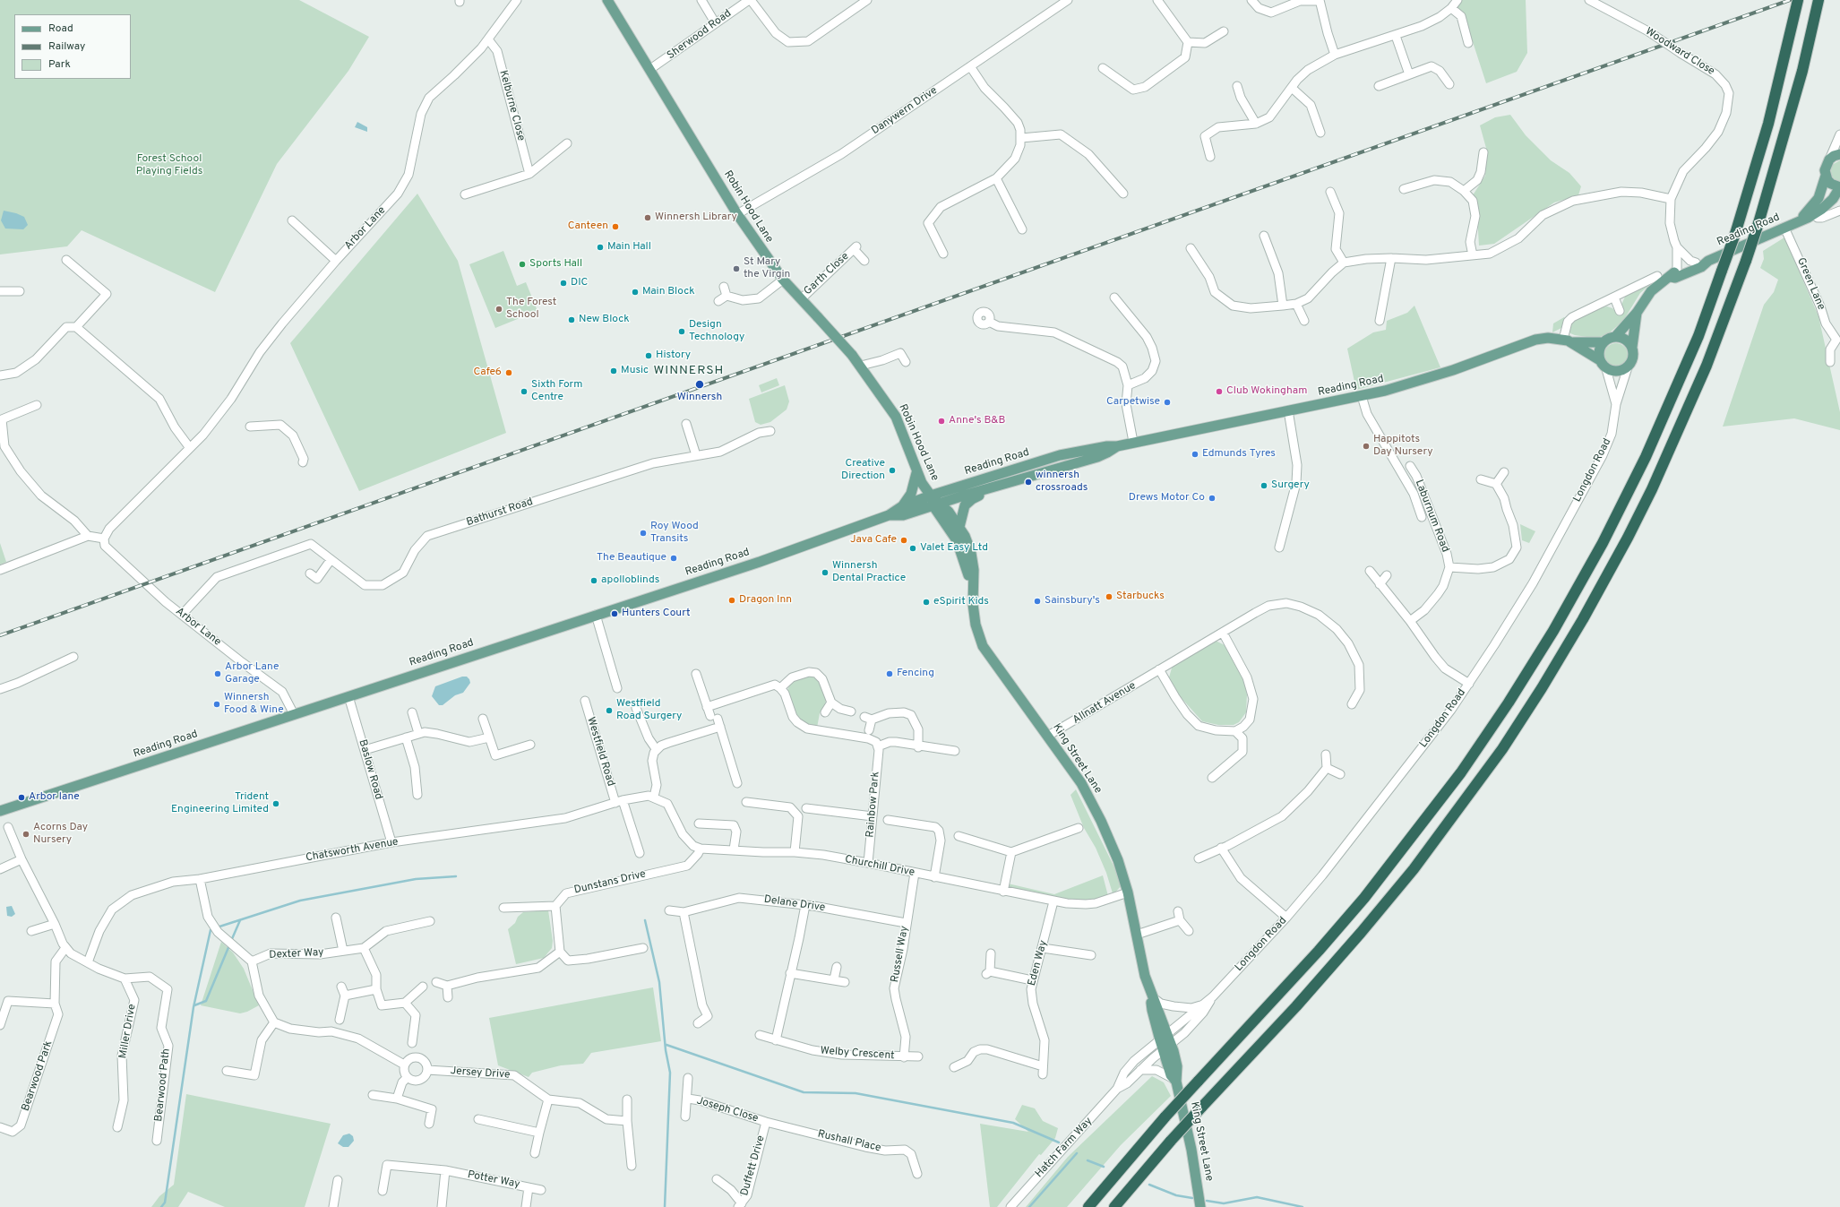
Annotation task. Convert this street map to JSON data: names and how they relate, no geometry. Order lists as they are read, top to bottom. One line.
{"streets":{"main road":["Robin Hood Lane","Reading Road","King Street Lane"],"street":["Sherwood Road","Woodward Close","Kelburne Close","Danywern Drive","Arbor Lane","Garth Close","Green Lane","Longdon Road","Bathurst Road","Laburnum Road","Allnatt Avenue","Westfield Road","Baslow Road","Rainbow Park","Chatsworth Avenue","Churchill Drive","Dunstans Drive","Delane Drive","Dexter Way","Russell Way","Eden Way","Miller Drive","Welby Crescent","Jersey Drive","Bearwood Park","Bearwood Path","Joseph Close","Rushall Place","Hatch Farm Way","Duffett Drive","Potter Way"]},"crossings":[["Sherwood Road","Robin Hood Lane"],["Woodward Close","Reading Road"],["Kelburne Close","Arbor Lane"],["Danywern Drive","Robin Hood Lane"],["Robin Hood Lane","Reading Road"],["Robin Hood Lane","Garth Close"],["Robin Hood Lane","King Street Lane"],["Arbor Lane","Reading Road"],["Arbor Lane","Bathurst Road"],["Reading Road","Green Lane"],["Reading Road","Longdon Road"],["Reading Road","King Street Lane"],["Reading Road","Baslow Road"],["Longdon Road","King Street Lane"],["Longdon Road","Hatch Farm Way"],["Allnatt Avenue","King Street Lane"],["Westfield Road","Chatsworth Avenue"],["King Street Lane","Churchill Drive"],["King Street Lane","Hatch Farm Way"],["Baslow Road","Chatsworth Avenue"],["Rainbow Park","Churchill Drive"],["Chatsworth Avenue","Bearwood Path"],["Churchill Drive","Dunstans Drive"],["Churchill Drive","Russell Way"],["Churchill Drive","Eden Way"],["Delane Drive","Russell Way"],["Russell Way","Welby Crescent"],["Miller Drive","Bearwood Path"],["Bearwood Park","Bearwood Path"],["Joseph Close","Rushall Place"],["Joseph Close","Duffett Drive"],["Rushall Place","Duffett Drive"]],"districts":["WINNERSH"],"parks":["Forest School Playing Fields"],"places":["Winnersh Library","Canteen","Main Hall","Sports Hall","St Mary the Virgin","DIC","Main Block","The Forest School","New Block","Design Technology","History","Music","Cafe6","Winnersh","Sixth Form Centre","Club Wokingham","Carpetwise","Anne's B&B","Happitots Day Nursery","Edmunds Tyres","Creative Direction","winnersh crossroads","Surgery","Drews Motor Co","Roy Wood Transits","Java Cafe","Valet Easy Ltd","The Beautique","Winnersh Dental Practice","apolloblinds","Starbucks","Dragon Inn","Sainsbury's","eSpirit Kids","Hunters Court","Arbor Lane Garage","Fencing","Winnersh Food & Wine","Westfield Road Surgery","Arbor lane","Trident Engineering Limited","Acorns Day Nursery"],"legend":["Road","Railway","Park"]}
